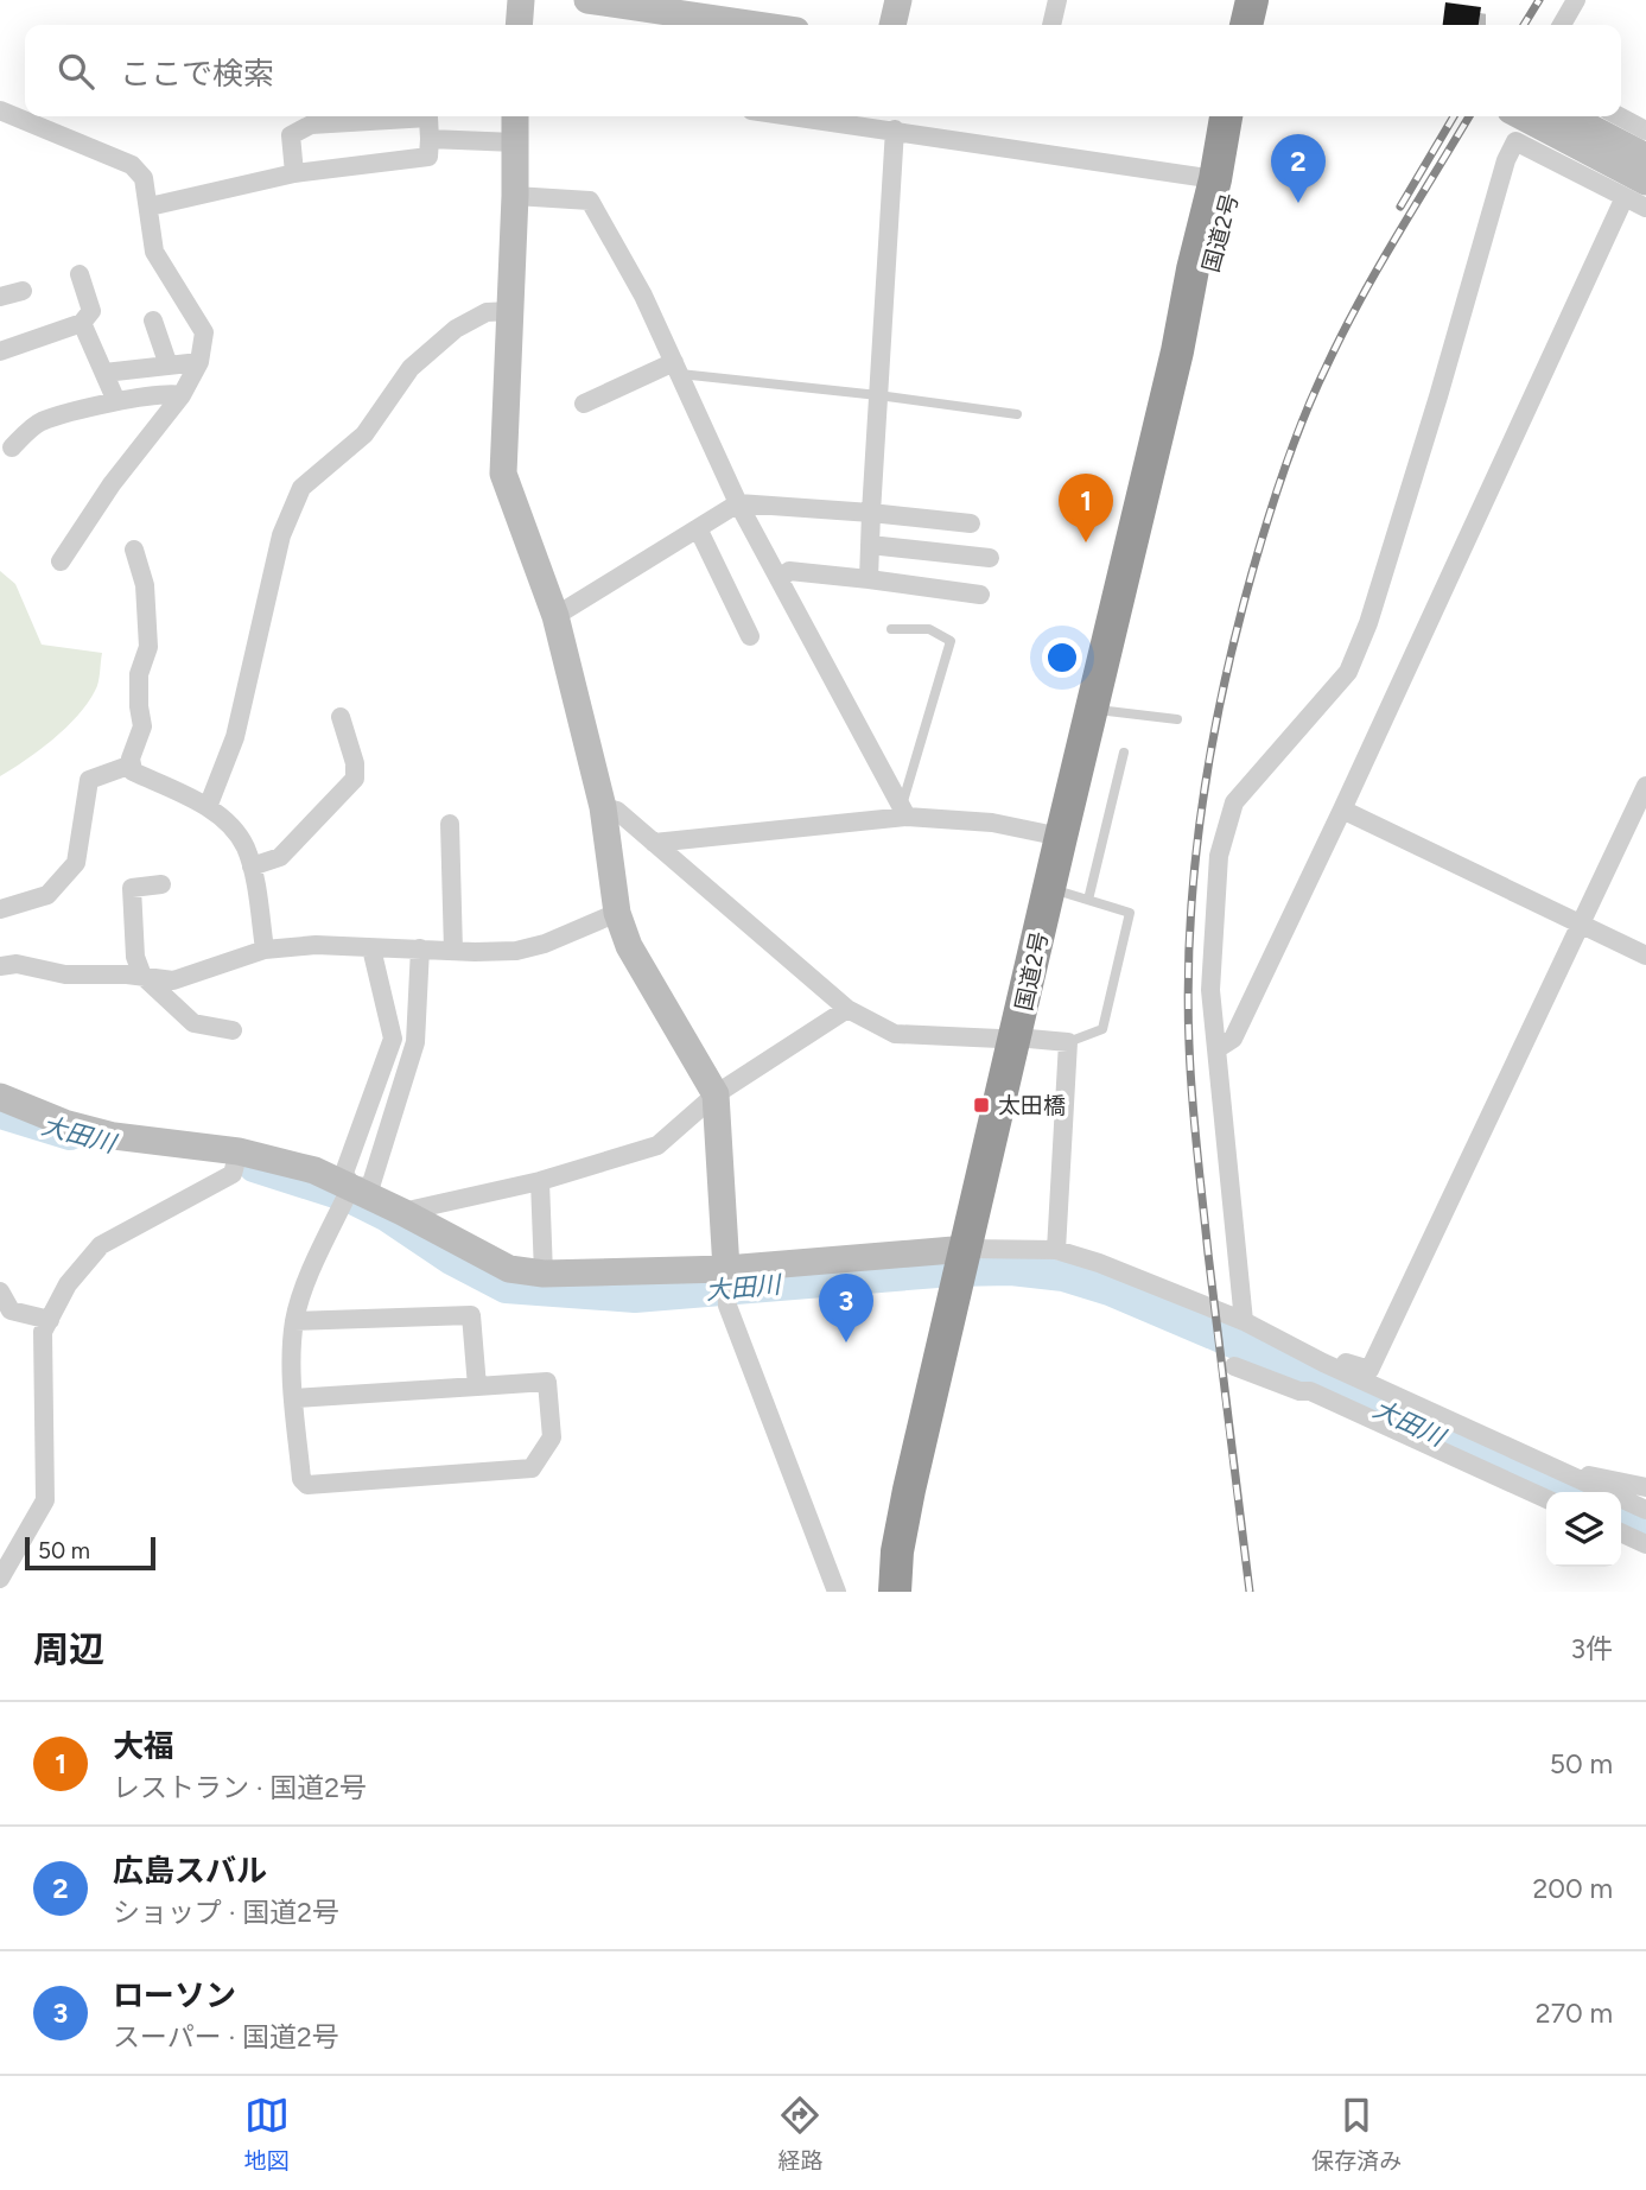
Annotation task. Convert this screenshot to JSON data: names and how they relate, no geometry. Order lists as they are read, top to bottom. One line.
{"streets":{"highway":["国道2号"]},"water":["大田川"],"places":{"transit":["太田橋"]},"scale_bar":"50 m","page":{"search":"ここで検索","pins":["2","1","3"],"scale":"50 m","heading":["周辺","3件"],"list":[{"mark":"1","name":"大福","note":"レストラン · 国道2号","value":"50 m"},{"mark":"2","name":"広島スバル","note":"ショップ · 国道2号","value":"200 m"},{"mark":"3","name":"ローソン","note":"スーパー · 国道2号","value":"270 m"}],"nav":["地図","経路","保存済み"]}}
